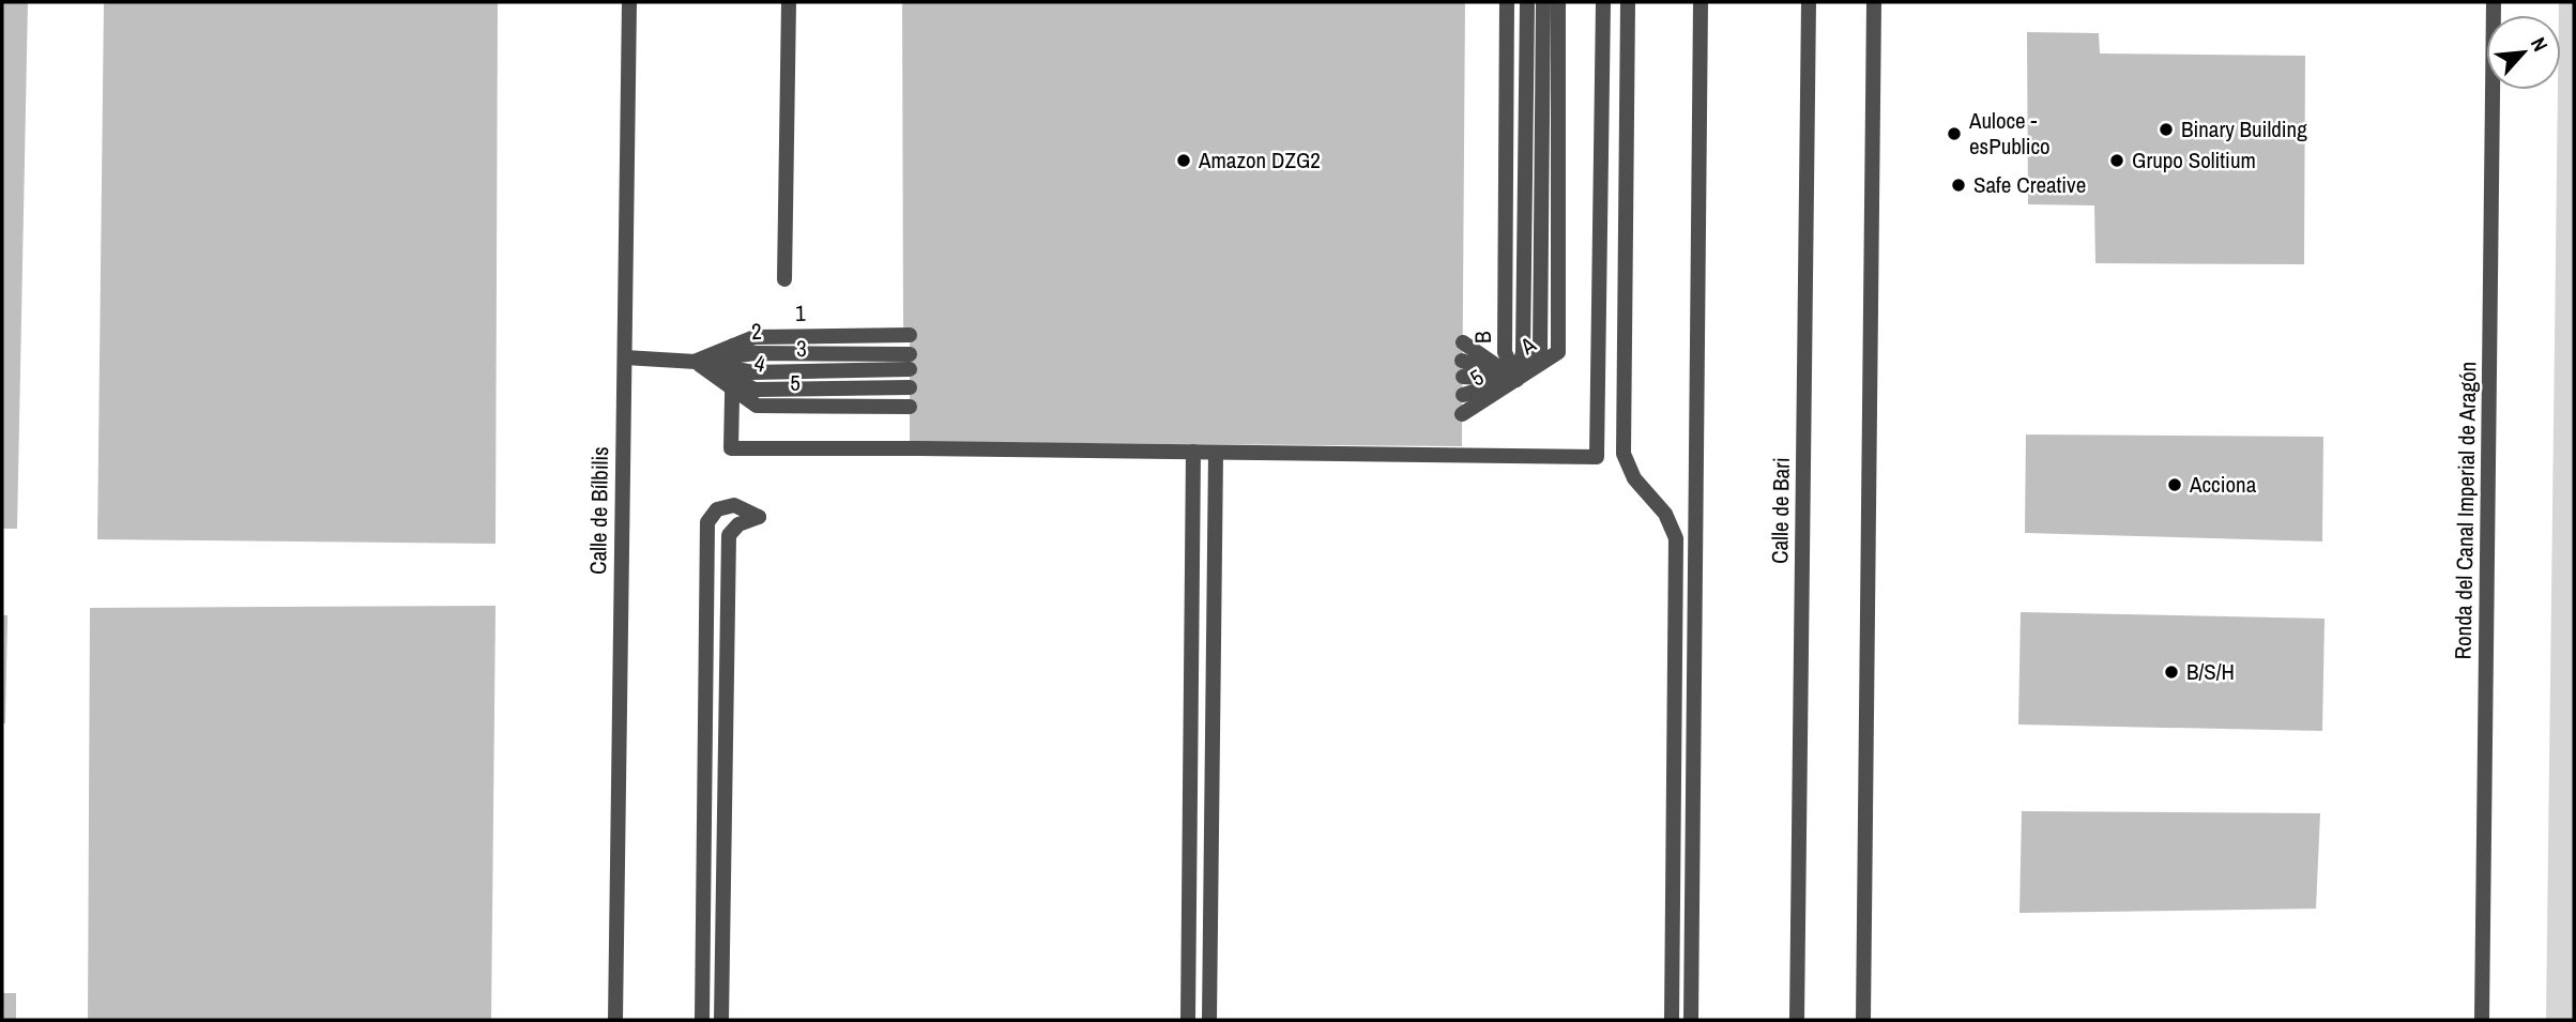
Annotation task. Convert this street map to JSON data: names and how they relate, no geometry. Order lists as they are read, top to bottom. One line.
{"streets":{"street":["1","2","B","A","4","5","Calle de Bílbilis","Calle de Bari","Ronda del Canal Imperial de Aragón"]},"crossings":[["1","2"],["1","4"],["1","5"],["2","4"],["2","5"],["B","A"],["B","5"],["A","5"],["4","5"]],"places":["Binary Building","Auloce - esPublico","Amazon DZG2","Grupo Solitium","Safe Creative","Acciona","B/S/H"],"north":"top right"}
